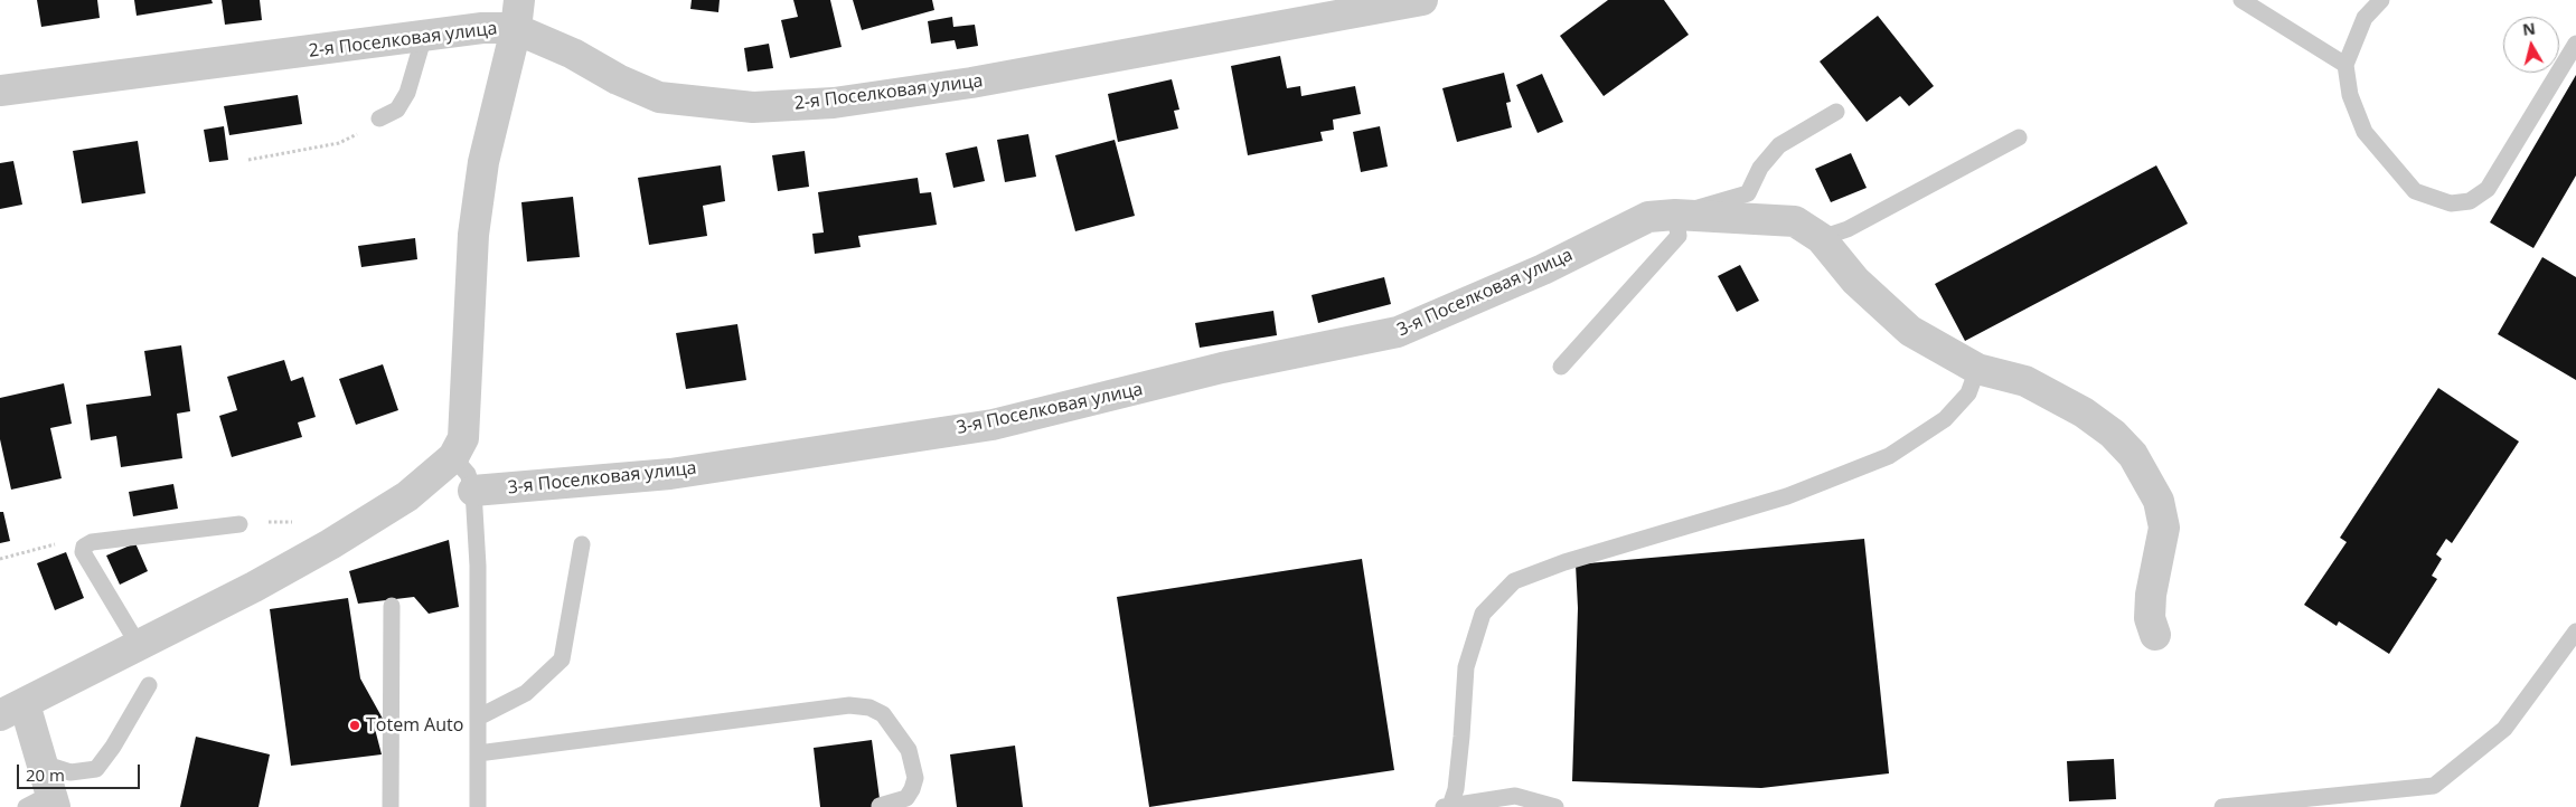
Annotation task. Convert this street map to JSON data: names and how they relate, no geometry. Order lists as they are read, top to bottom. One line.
{"streets":{"street":["2-я Поселковая улица","3-я Поселковая улица"]},"places":["Totem Auto"],"scale_bar":"20 m","north":"top"}
